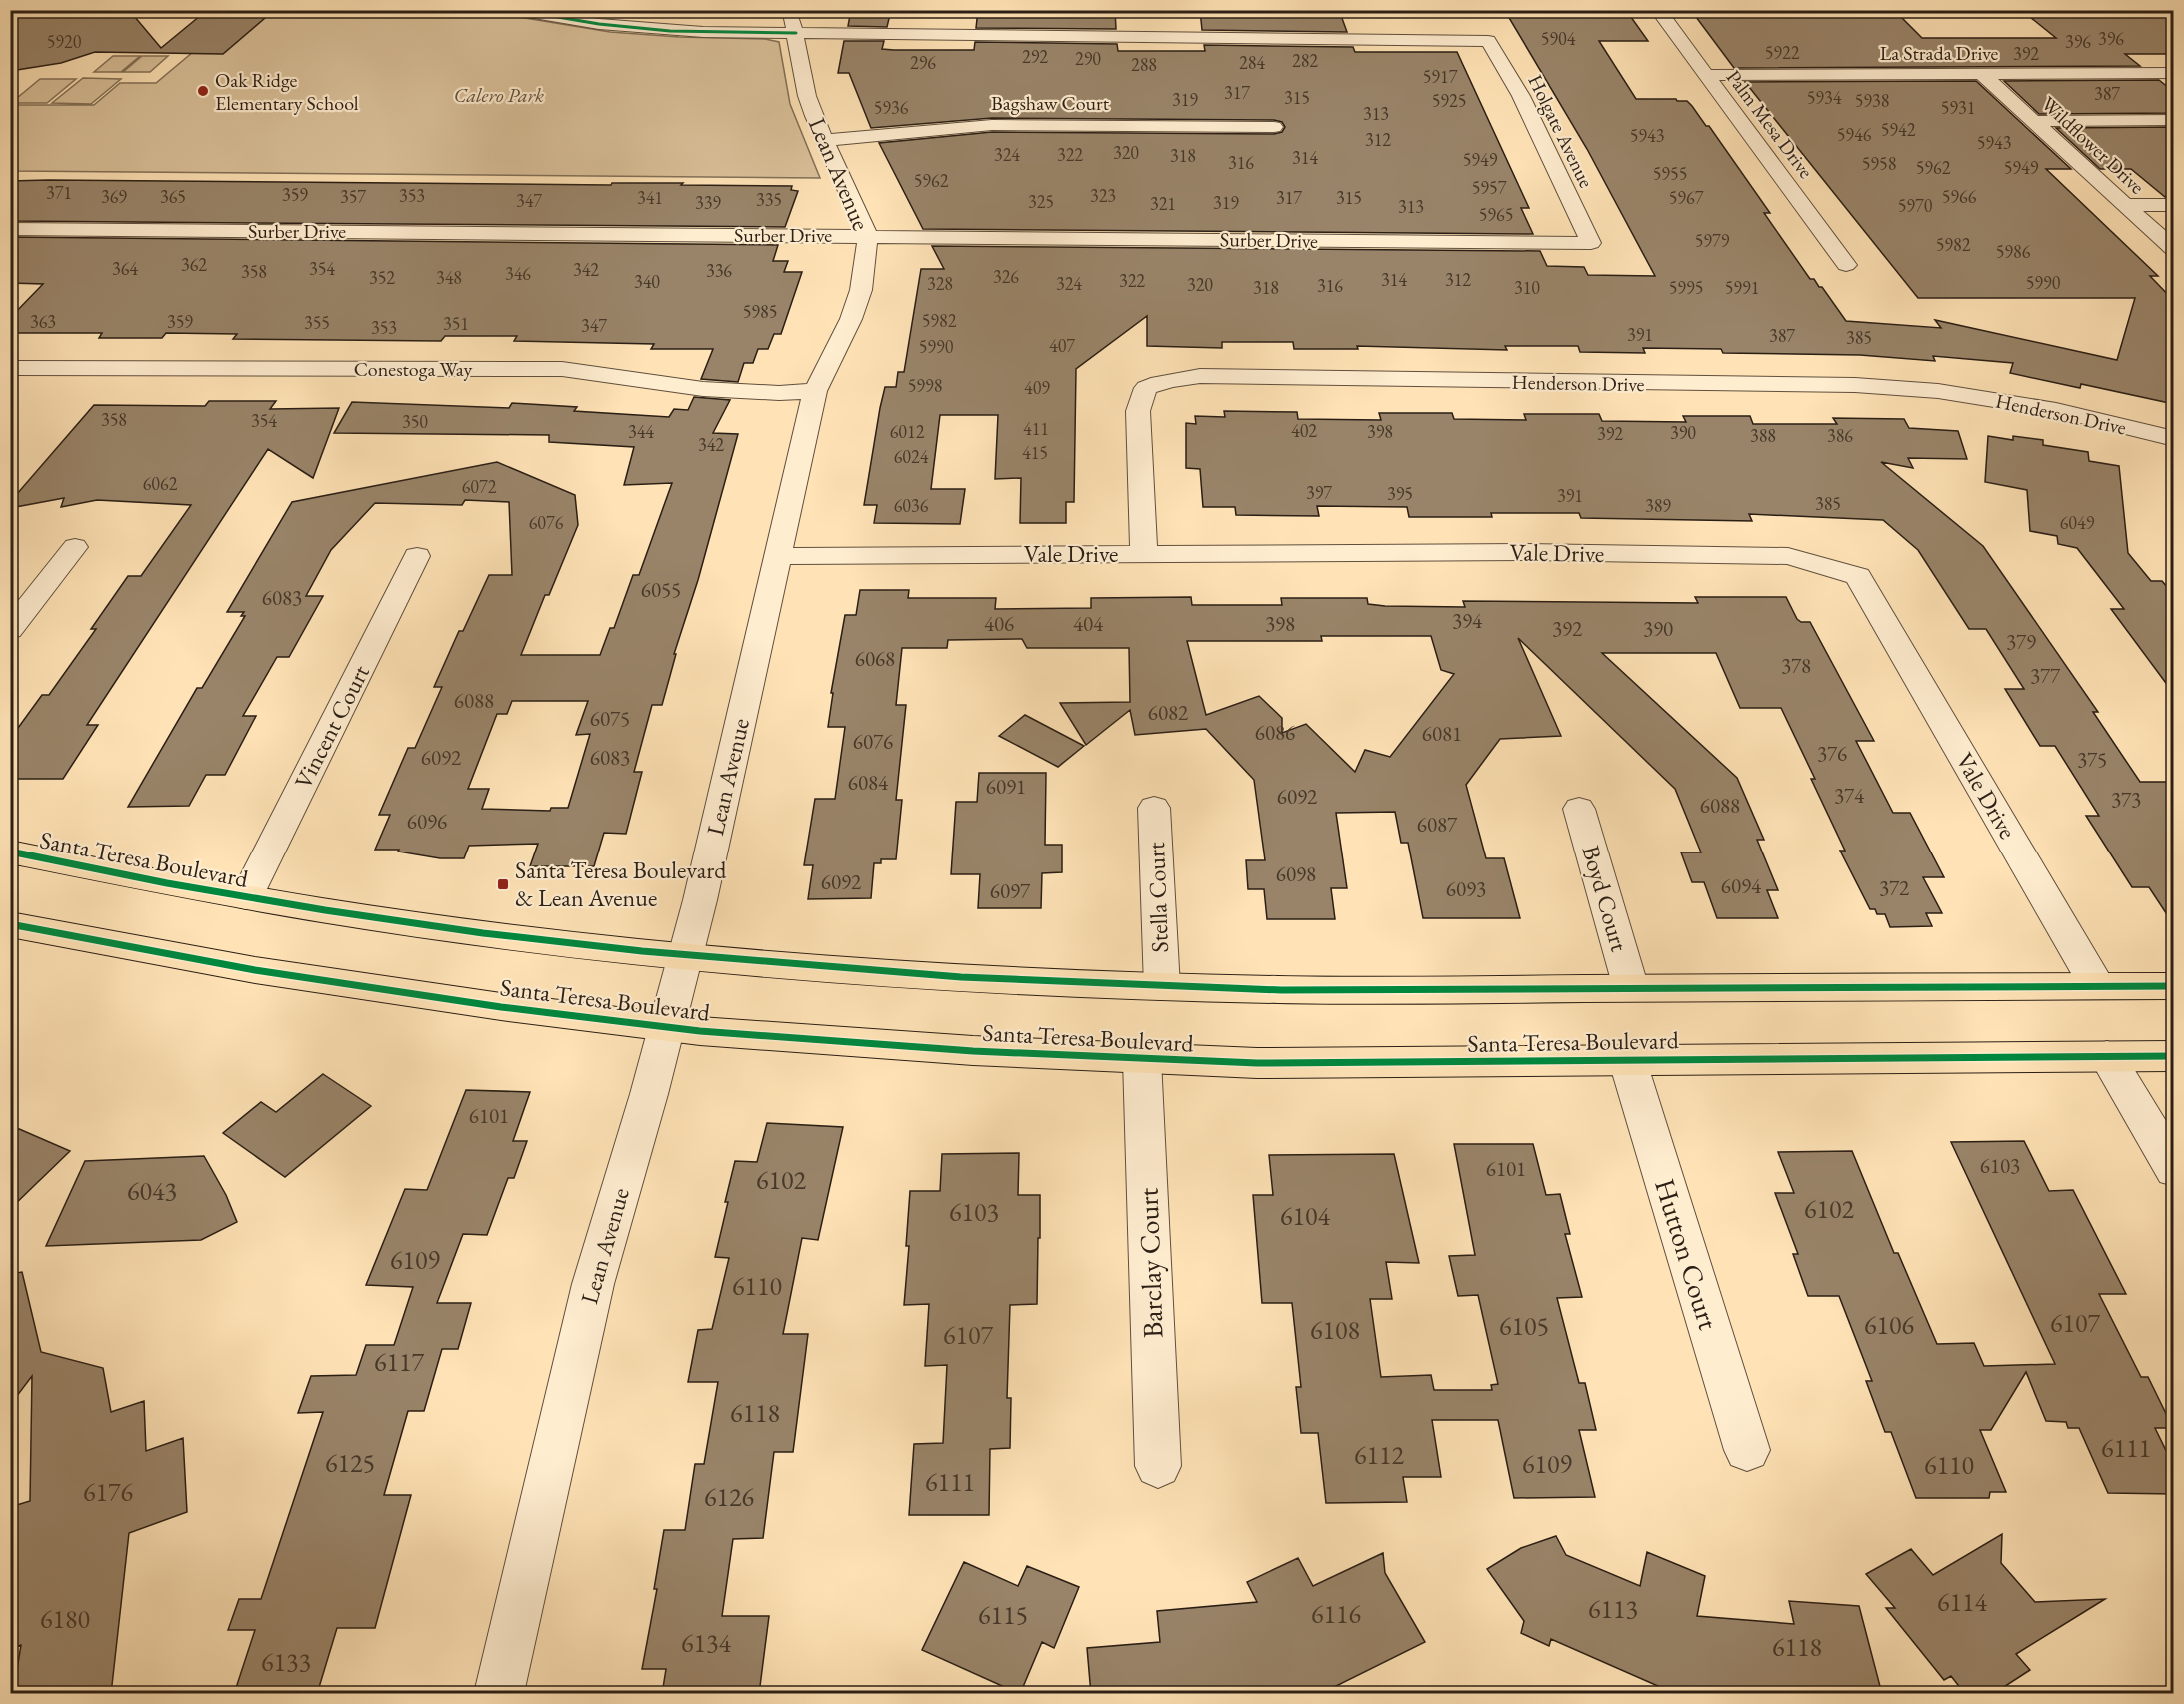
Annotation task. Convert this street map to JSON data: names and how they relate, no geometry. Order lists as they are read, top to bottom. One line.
{"streets":{"main road":["Santa Teresa Boulevard"],"street":["La Strada Drive","Bagshaw Court","Palm Mesa Drive","Holgate Avenue","Wildflower Drive","Lean Avenue","Surber Drive","Conestoga Way","Henderson Drive","Vale Drive","Vincent Court","Stella Court","Boyd Court","Hutton Court","Barclay Court"]},"crossings":[["La Strada Drive","Palm Mesa Drive"],["La Strada Drive","Wildflower Drive"],["Bagshaw Court","Lean Avenue"],["Holgate Avenue","Surber Drive"],["Lean Avenue","Surber Drive"],["Lean Avenue","Conestoga Way"],["Lean Avenue","Vale Drive"],["Lean Avenue","Santa Teresa Boulevard"],["Henderson Drive","Vale Drive"],["Vale Drive","Santa Teresa Boulevard"],["Vincent Court","Santa Teresa Boulevard"],["Santa Teresa Boulevard","Stella Court"],["Santa Teresa Boulevard","Boyd Court"],["Santa Teresa Boulevard","Hutton Court"],["Santa Teresa Boulevard","Barclay Court"]],"parks":["Calero Park"],"places":{"other":["Oak Ridge Elementary School"],"transit":["Santa Teresa Boulevard & Lean Avenue"]},"house_numbers":["5904","396","5920","396","5922","392","292","290","282","296","284","288","5917","317","387","315","5934","319","5925","5938","5936","5931","313","5942","5946","5943","312","5943","320","324","322","318","314","5949","316","5958","5962","5949","5955","5962","5957","371","359","353","323","369","365","357","5966","341","317","315","5967","335","347","325","339","319","321","5970","313","5965","5979","5982","5986","362","364","354","342","336","358","346","326","352","348","314","312","322","340","5990","328","324","320","316","318","310","5995","5991","5985","5982","363","359","355","351","347","353","391","387","385","407","5990","5998","409","358","354","350","411","402","344","6012","398","390","392","388","386","342","415","6024","6062","6072","397","395","391","385","6036","389","6076","6049","6055","6083","394","406","404","398","392","390","379","6068","378","377","6088","6082","6075","6086","6081","6076","376","6092","6083","375","6084","6091","374","6092","373","6088","6096","6087","6098","6092","6094","372","6093","6097","6101","6103","6101","6102","6043","6102","6103","6104","6109","6110","6107","6106","6105","6108","6107","6117","6118","6111","6112","6125","6109","6110","6111","6176","6126","6114","6113","6116","6115","6180","6134","6118","6133"]}
